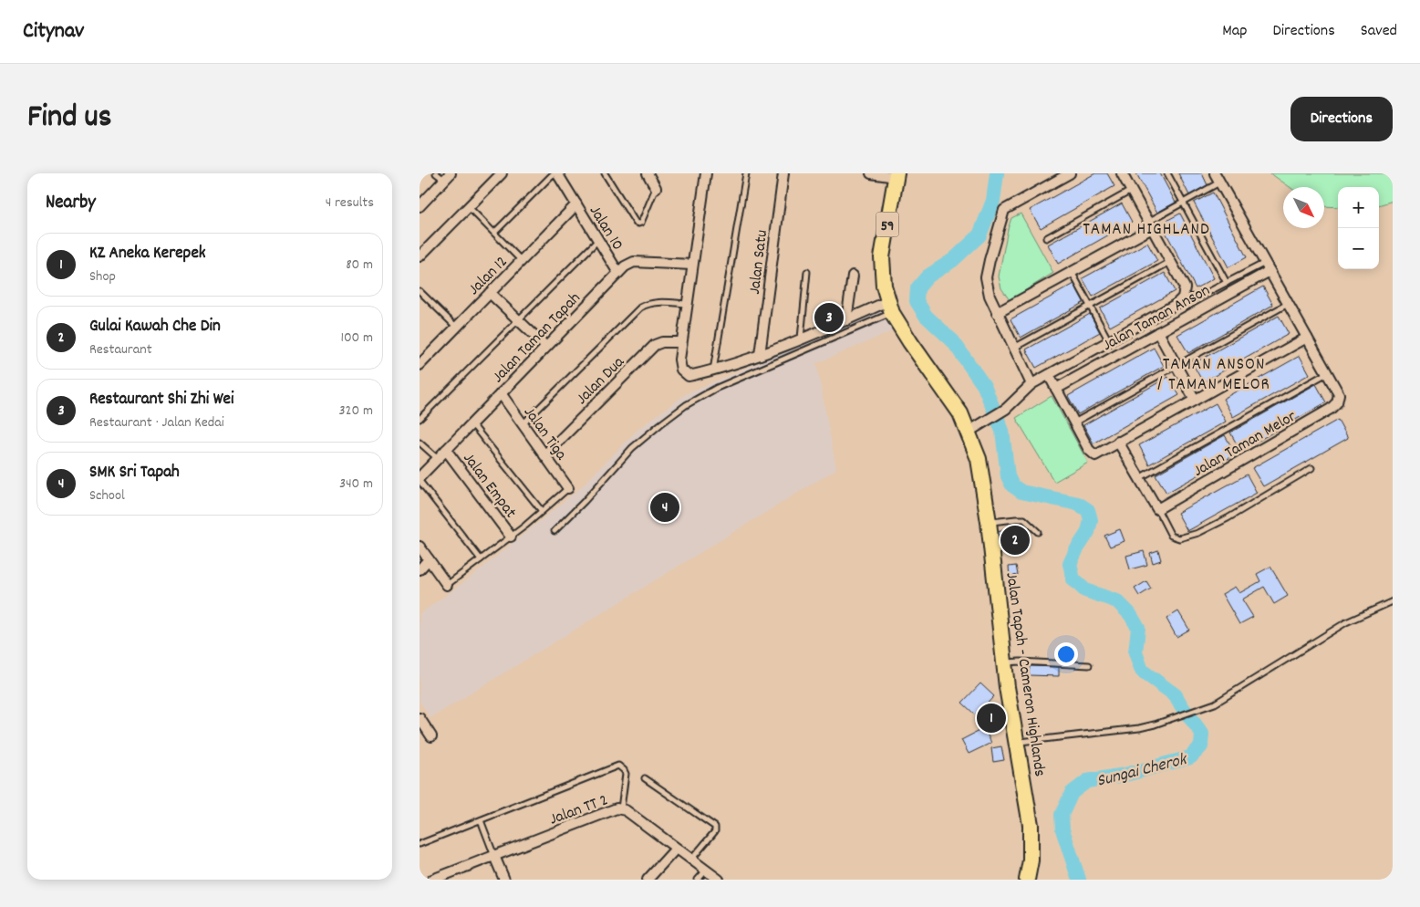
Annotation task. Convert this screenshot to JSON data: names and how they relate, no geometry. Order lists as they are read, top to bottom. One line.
{"streets":{"main road":["59","Jalan Tapah - Cameron Highlands"],"street":["Jalan 10","Jalan Satu","Jalan 12","Jalan Taman Anson","Jalan Taman Tapah","Jalan Dua","Jalan Tiga","Jalan Taman Melor","Jalan Empat","Jalan TT 2"]},"crossings":[["Jalan 10","Jalan 12"],["Jalan 10","Jalan Taman Tapah"],["Jalan Taman Tapah","Jalan Tiga"],["Jalan Taman Tapah","Jalan Empat"],["Jalan Dua","Jalan Tiga"]],"districts":["TAMAN HIGHLAND","TAMAN ANSON / TAMAN MELOR"],"water":["Sungai Cherok"],"north":"bottom right","page":{"header":"Citynav","nav":["Map","Directions","Saved"],"title":"Find us","buttons":"Directions","heading":["Nearby","4 results"],"map_buttons":["+","−"],"list":[{"mark":"1","name":"KZ Aneka Kerepek","note":"Shop","value":"80 m"},{"mark":"2","name":"Gulai Kawah Che Din","note":"Restaurant","value":"100 m"},{"mark":"3","name":"Restaurant Shi Zhi Wei","note":"Restaurant · Jalan Kedai","value":"320 m"},{"mark":"4","name":"SMK Sri Tapah","note":"School","value":"340 m"}],"pins":["3","4","2","1"]}}
